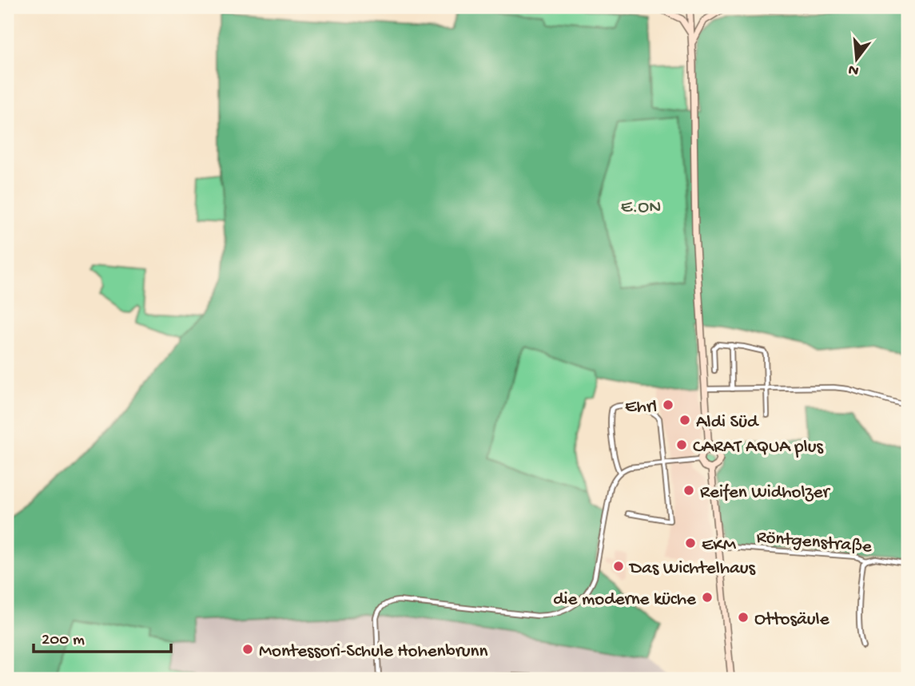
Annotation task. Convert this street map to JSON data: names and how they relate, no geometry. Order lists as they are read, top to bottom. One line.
{"streets":{"street":["Röntgenstraße"]},"parks":["E.ON"],"places":["Ehrl","Aldi Süd","CARAT AQUA plus","Reifen Widholzer","EKM","Das Wichtelhaus","die moderne küche","Ottosäule","Montessori-Schule Hohenbrunn"],"scale_bar":"200 m","north":"bottom"}
